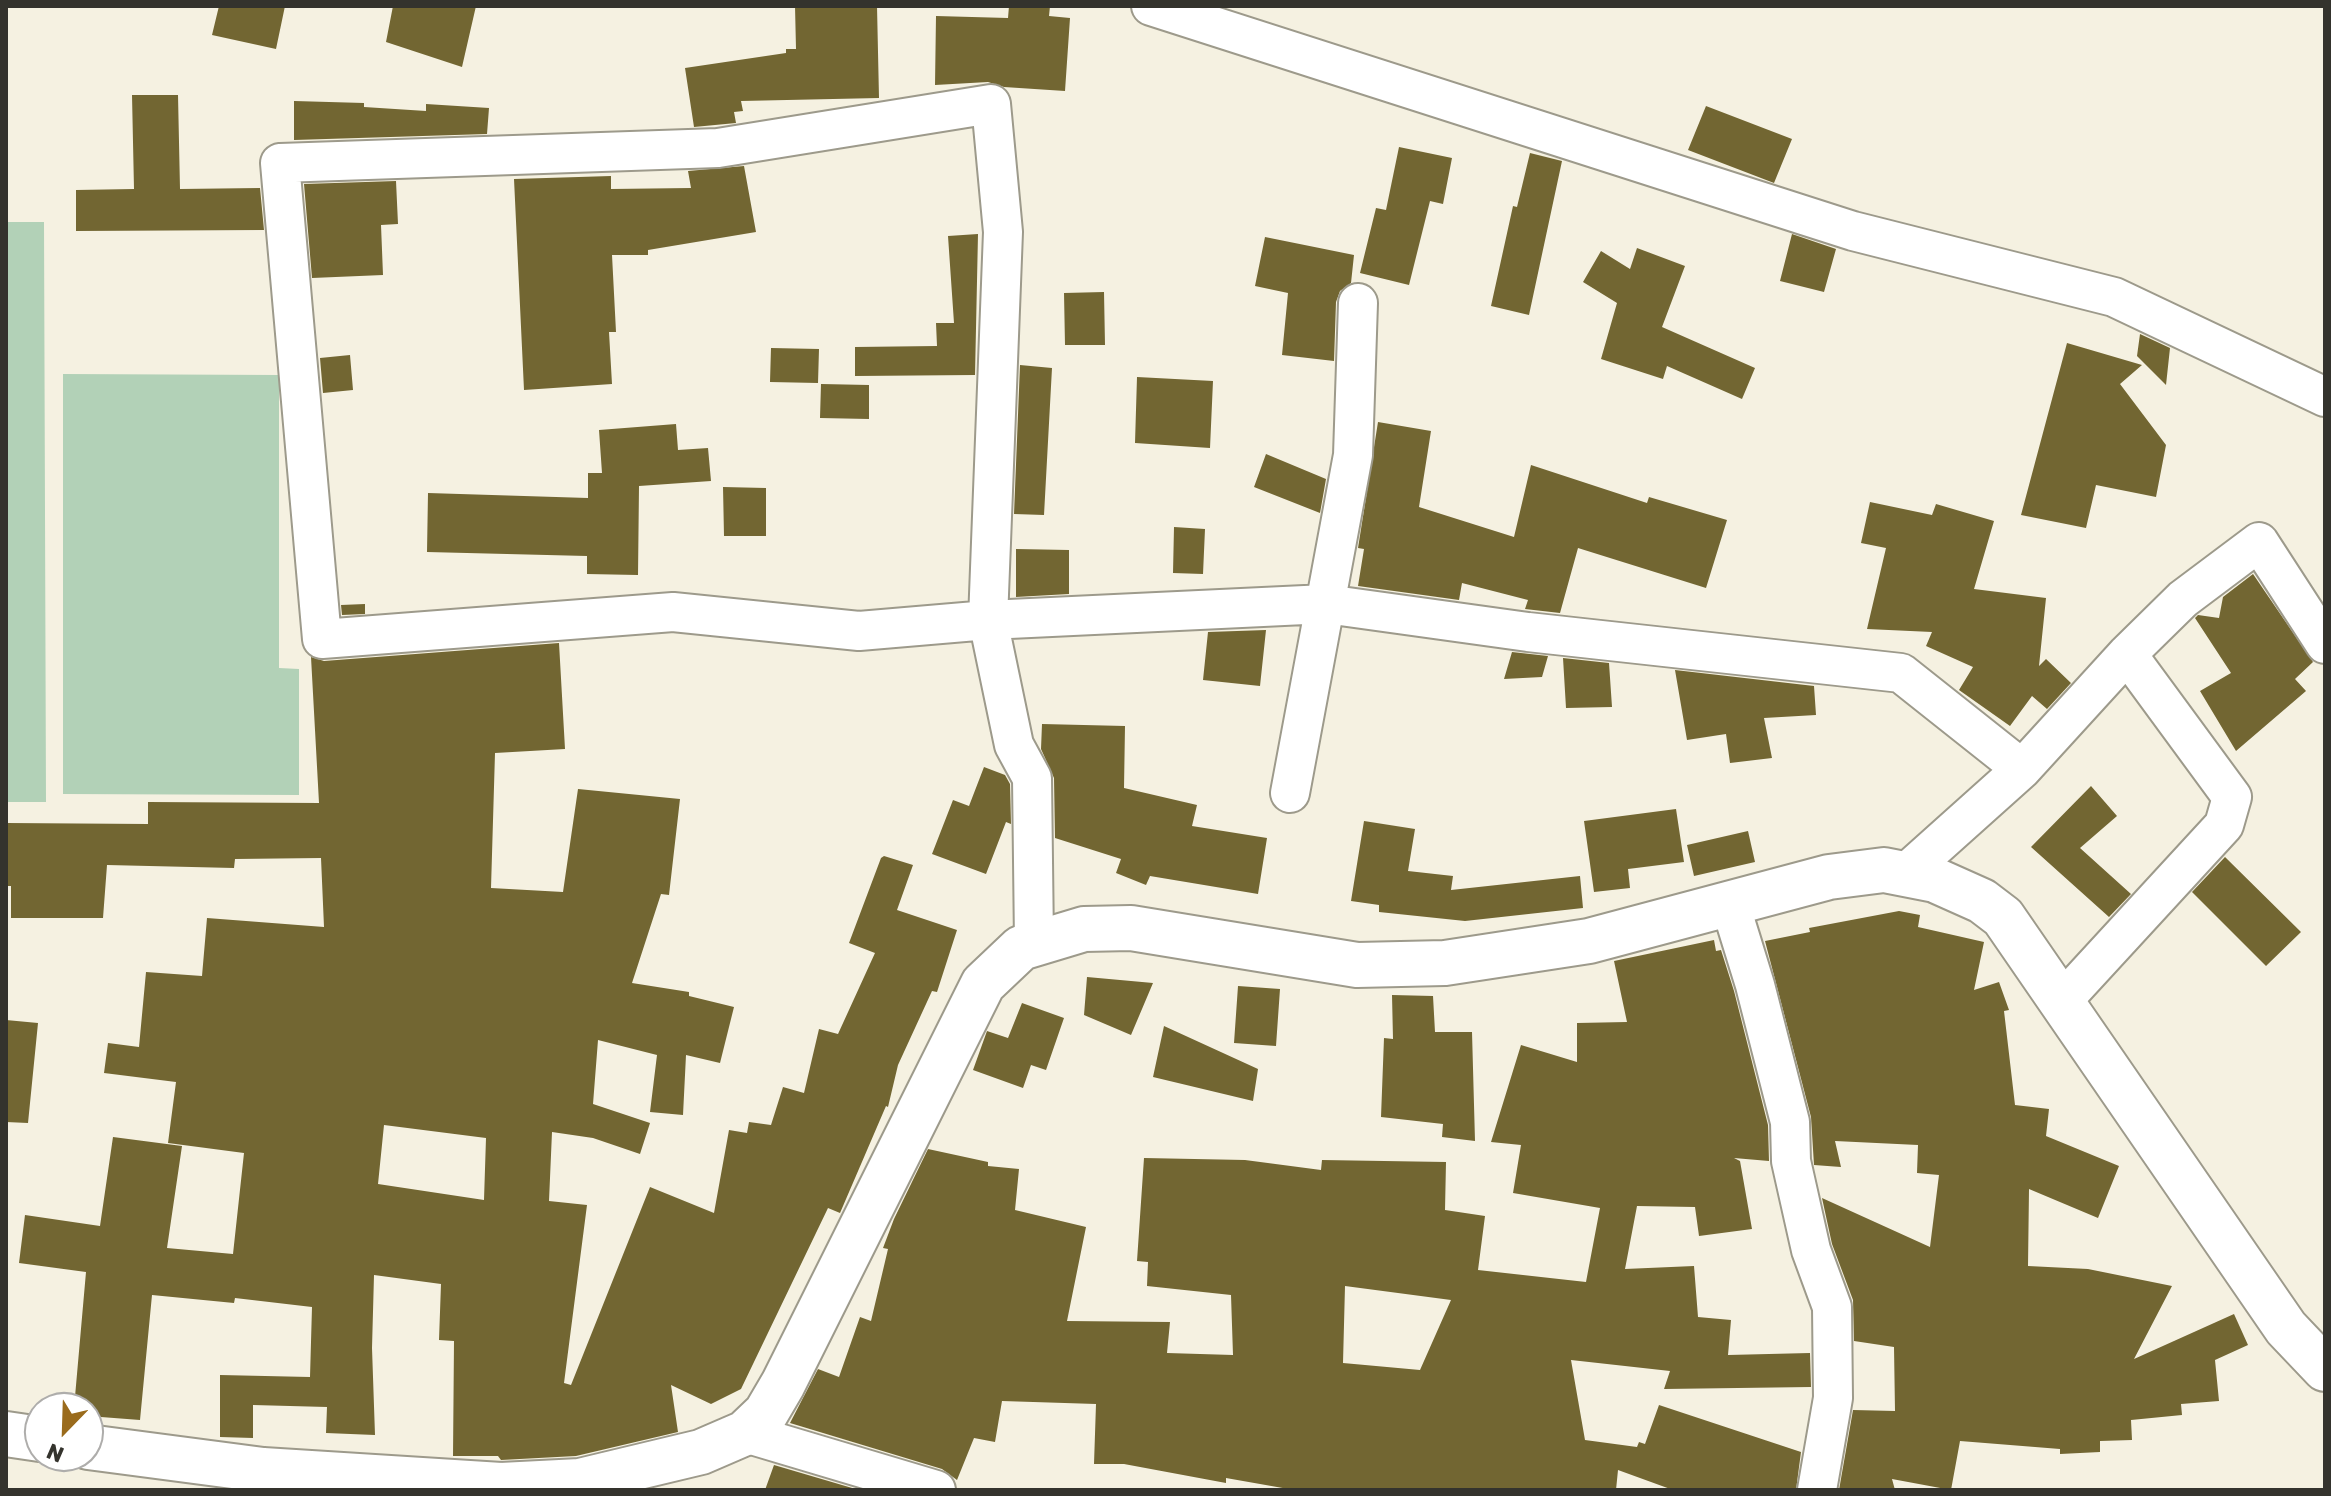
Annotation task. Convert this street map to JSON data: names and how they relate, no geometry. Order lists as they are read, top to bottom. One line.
{"north":"bottom left"}
